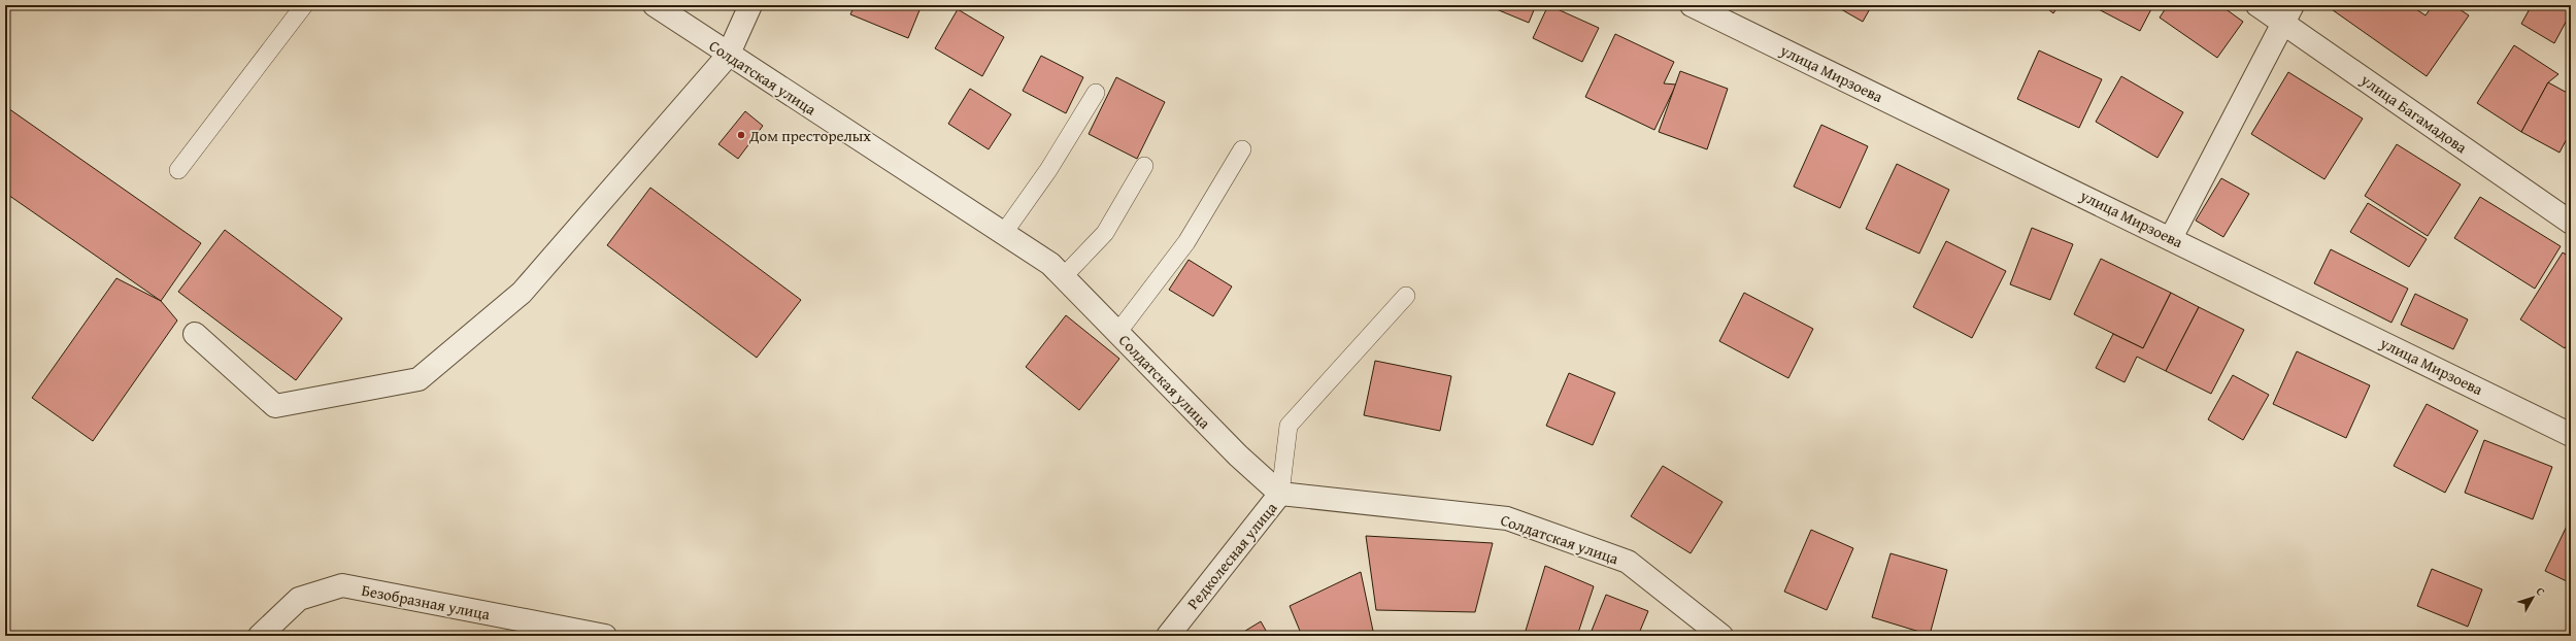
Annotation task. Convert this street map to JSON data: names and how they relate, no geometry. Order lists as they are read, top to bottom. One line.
{"streets":{"street":["улица Мирзоева","Солдатская улица","улица Багамадова","Редколесная улица","Безобразная улица"]},"crossings":[["Солдатская улица","Редколесная улица"]],"places":["Дом престорелых"],"north":"top right"}
